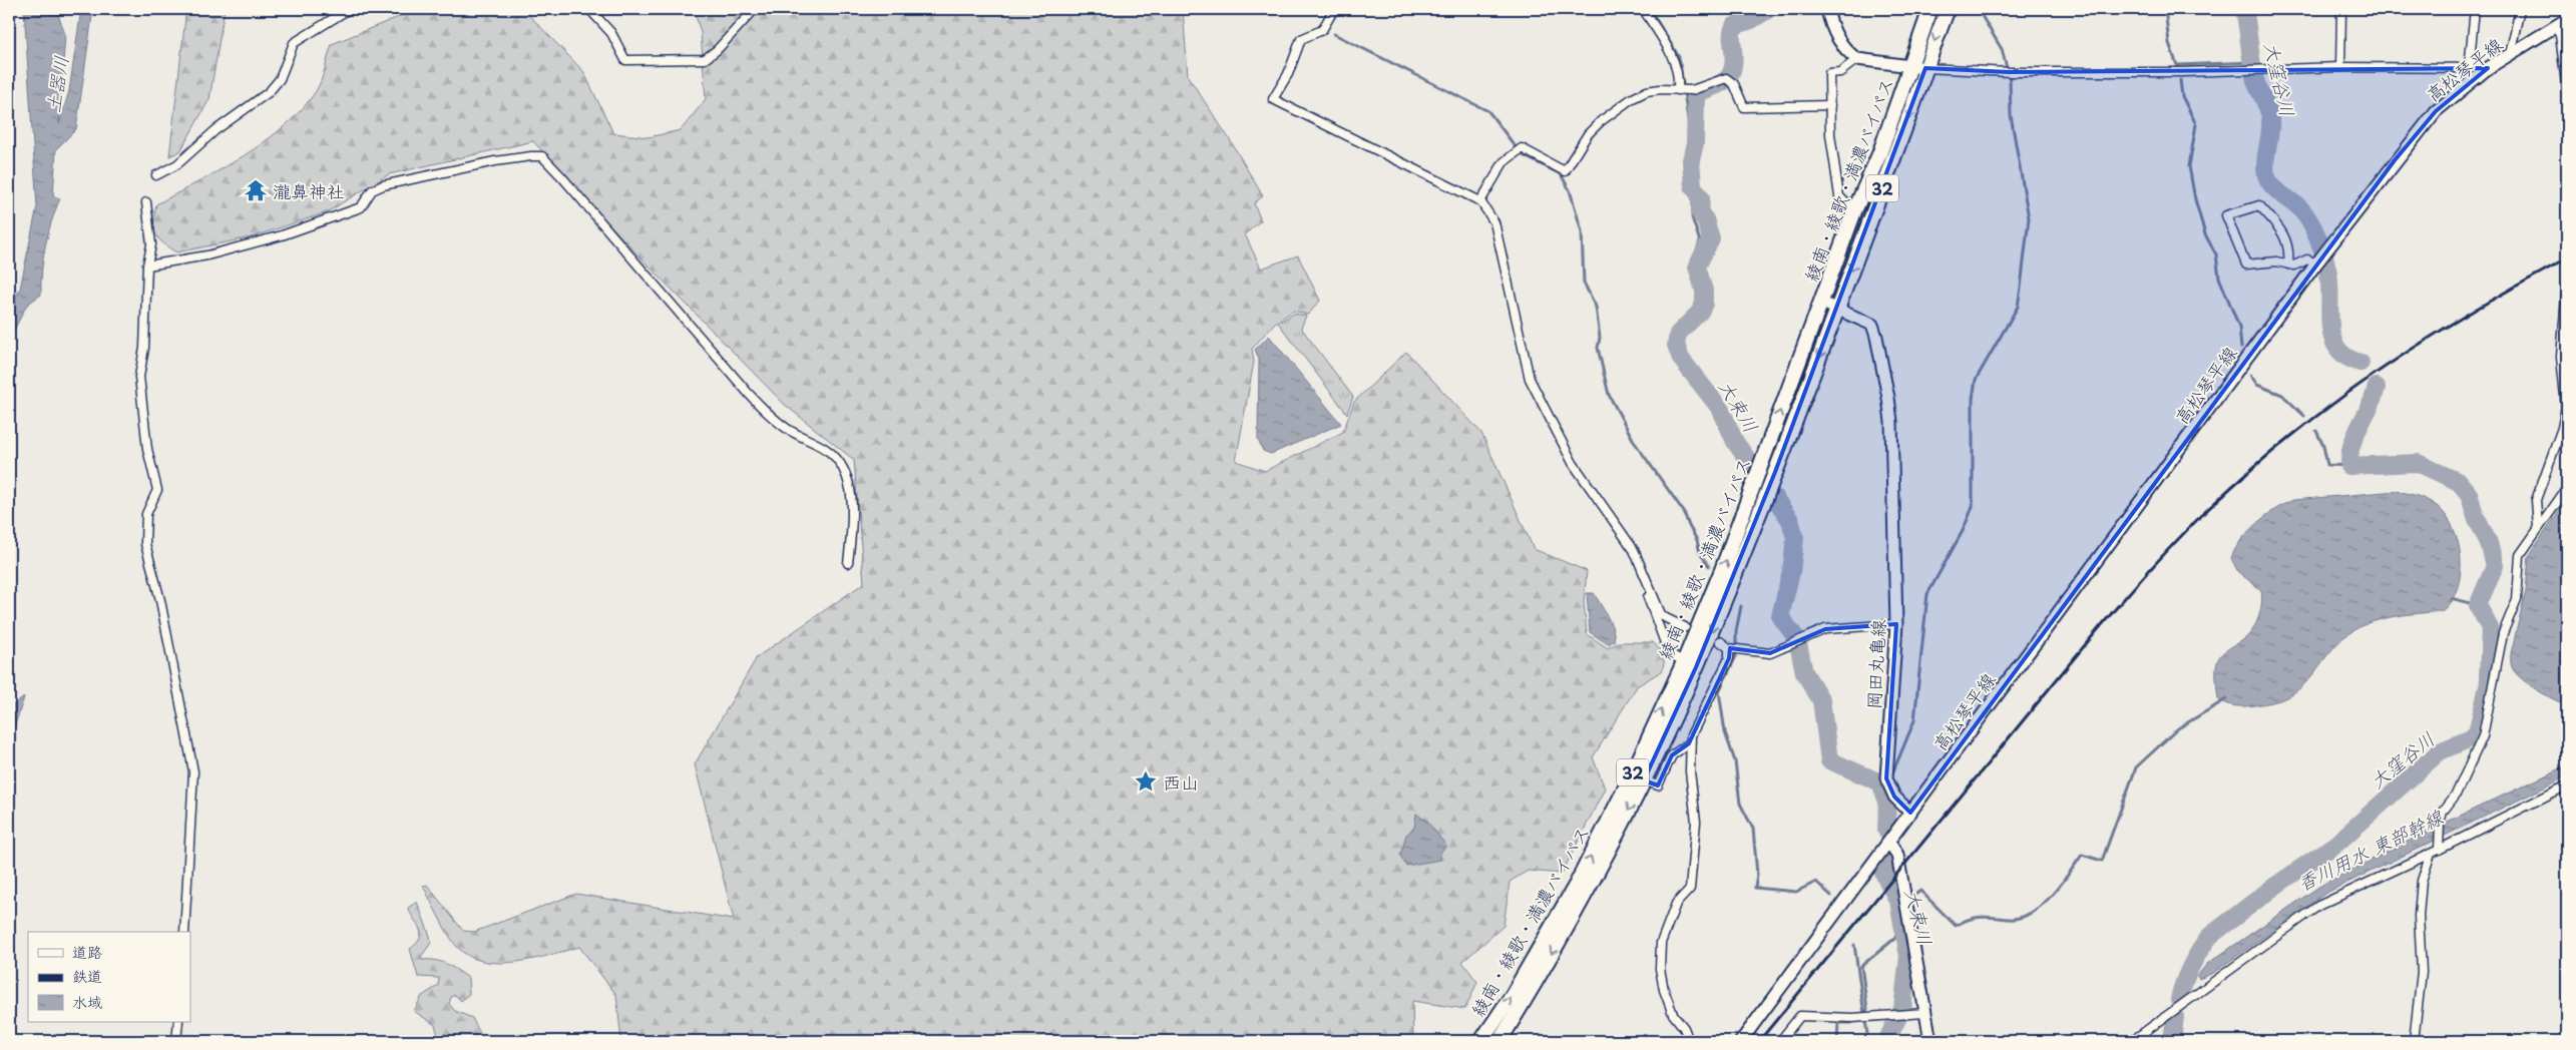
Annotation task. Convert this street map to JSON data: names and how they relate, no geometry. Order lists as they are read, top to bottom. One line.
{"streets":{"highway":["綾南・綾歌・満濃バイパス","32"],"main road":["高松琴平線","岡田丸亀線"]},"crossings":[["高松琴平線","岡田丸亀線"],["綾南・綾歌・満濃バイパス","岡田丸亀線"]],"water":["大窪谷川","土器川","大束川","香川用水 東部幹線"],"places":{"temple":["瀧鼻神社"],"place":["西山"]},"legend":["道路","鉄道","水域"]}
